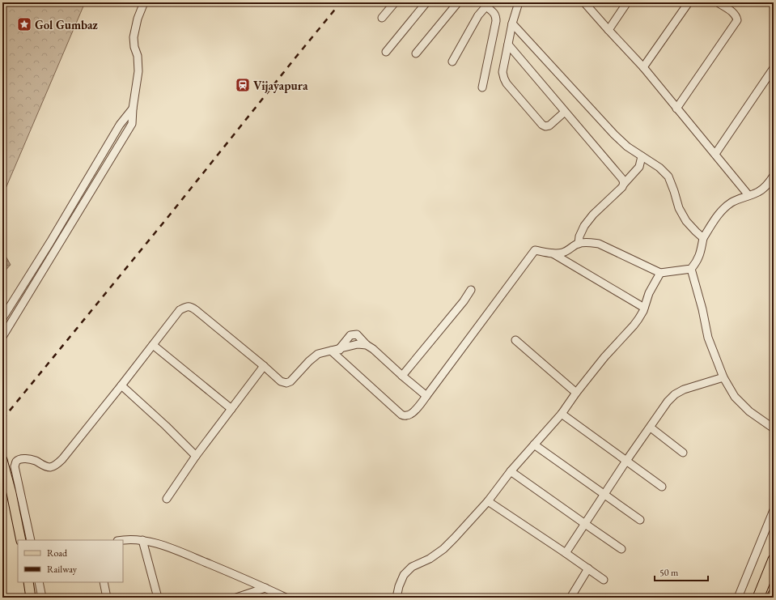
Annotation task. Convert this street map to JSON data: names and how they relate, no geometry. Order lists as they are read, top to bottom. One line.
{"places":{"place":["Gol Gumbaz"],"station":["Vijayapura"]},"legend":["Road","Railway"],"scale_bar":"50 m"}
